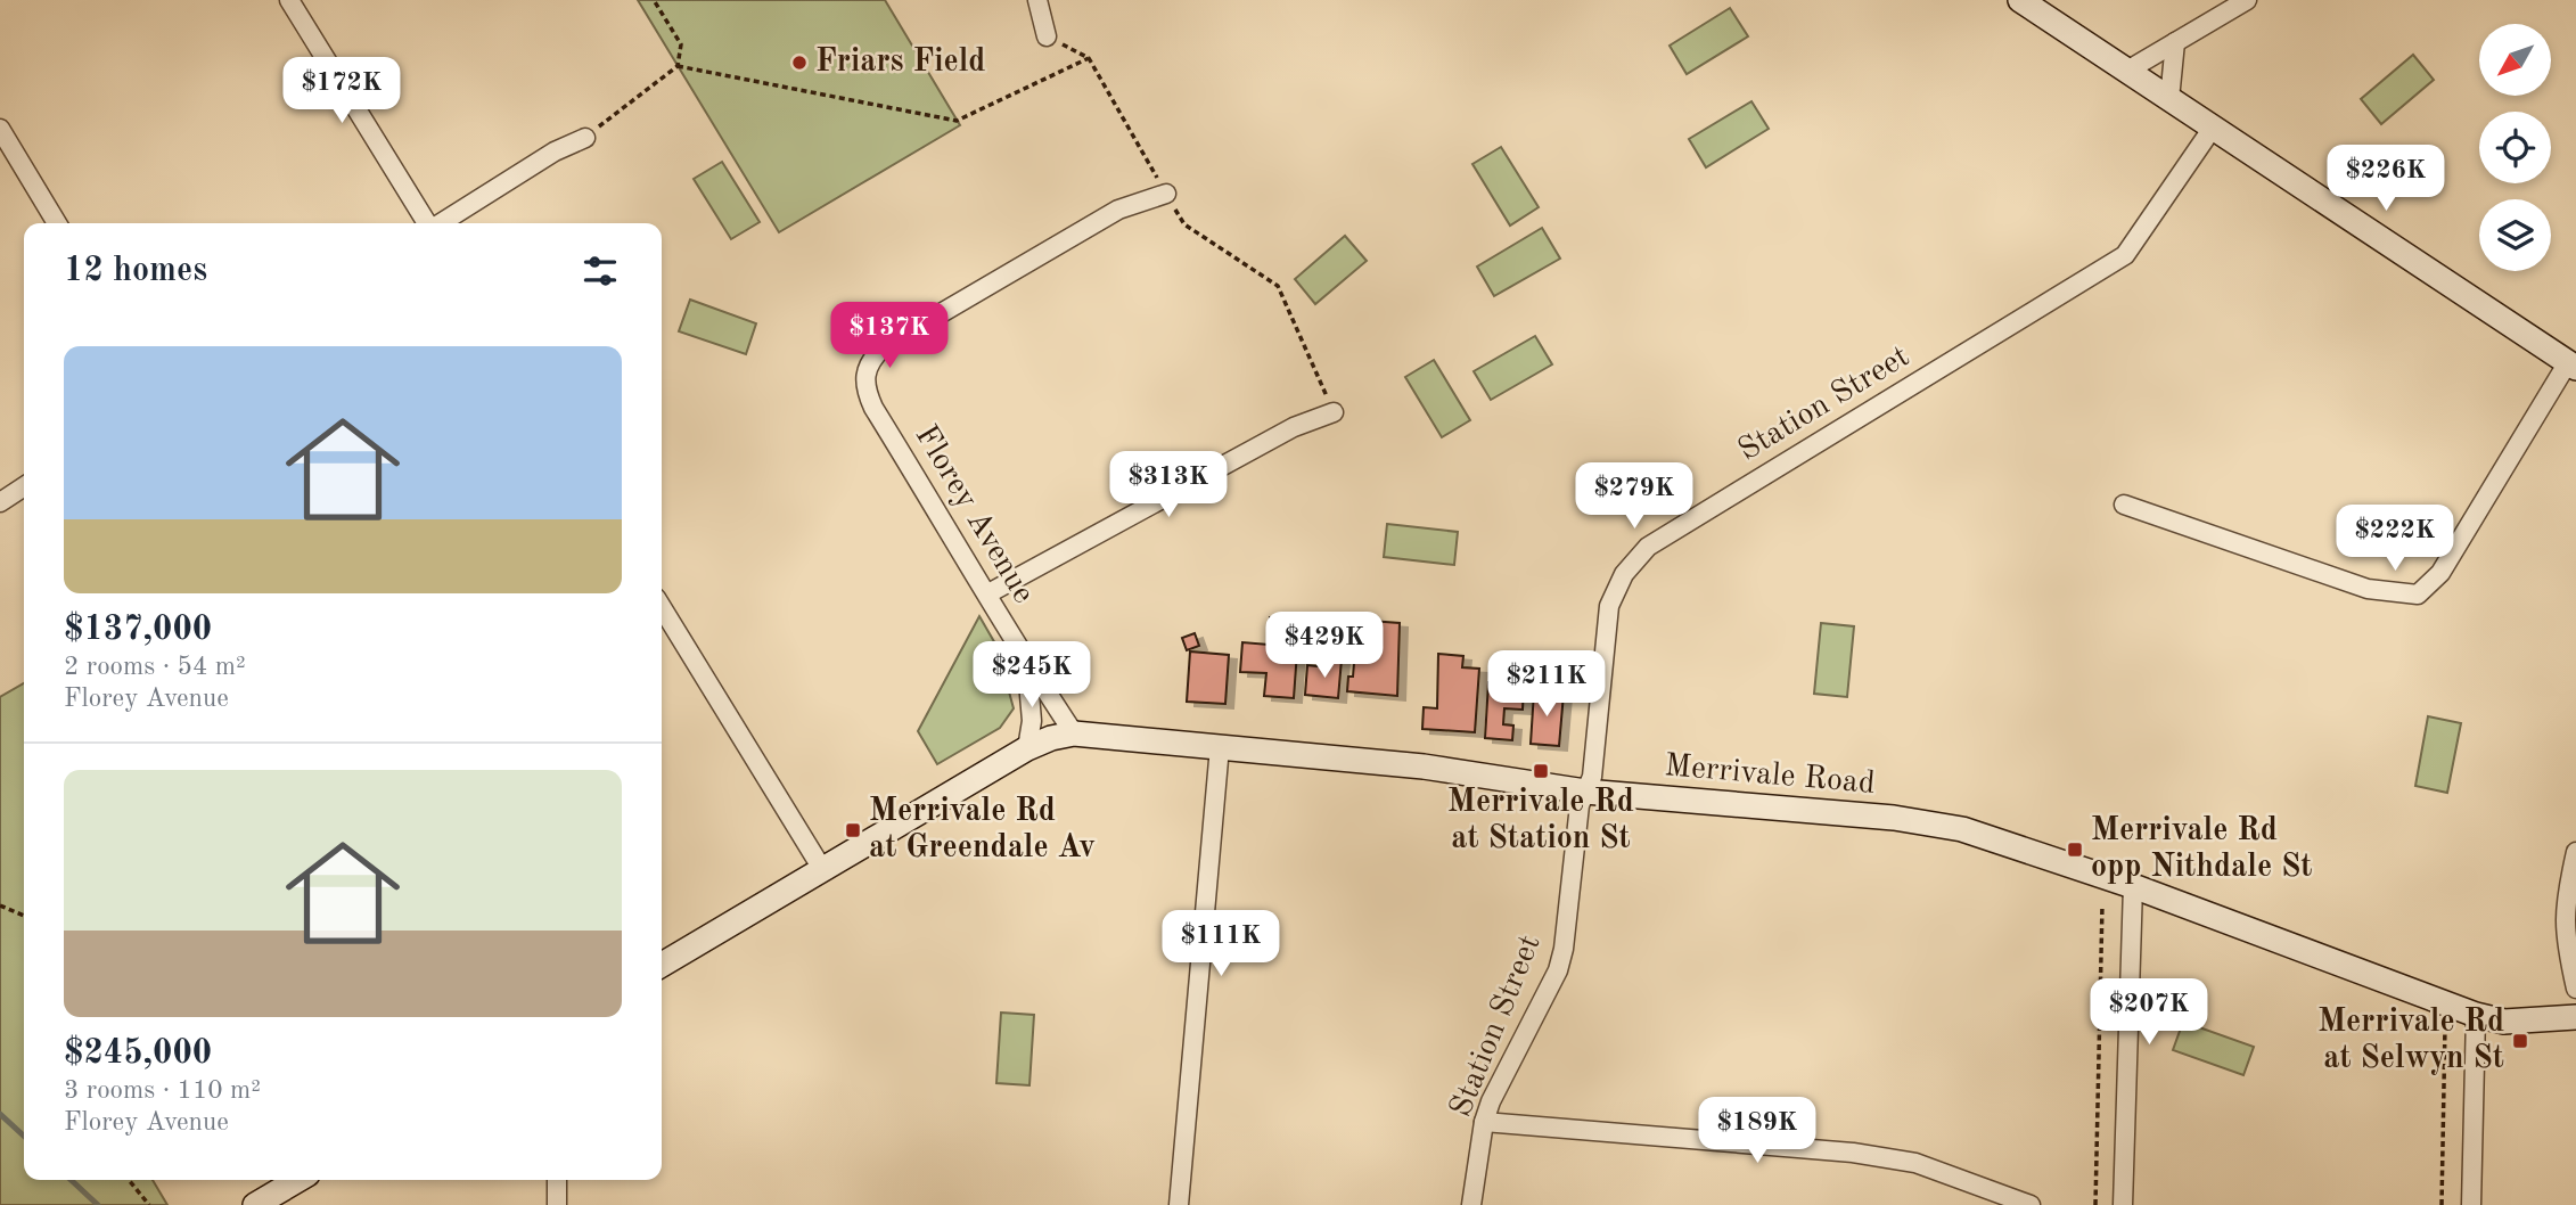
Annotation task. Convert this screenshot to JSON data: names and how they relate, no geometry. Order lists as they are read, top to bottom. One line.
{"streets":{"street":["Station Street","Florey Avenue","Merrivale Road"]},"crossings":[["Station Street","Merrivale Road"],["Florey Avenue","Merrivale Road"]],"places":{"other":["Friars Field"],"transit":["Merrivale Rd at Station St","Merrivale Rd at Greendale Av","Merrivale Rd opp Nithdale St","Merrivale Rd at Selwyn St"]},"north":"bottom left","page":{"price":["$172K","$226K","$137K","$313K","$279K","$222K","$429K","$245K","$211K","$111K","$207K","$189K"],"heading":"12 homes","list":[{"name":"$137,000","note":"2 rooms · 54 m² · Florey Avenue"},{"name":"$245,000","note":"3 rooms · 110 m² · Florey Avenue"}]}}
